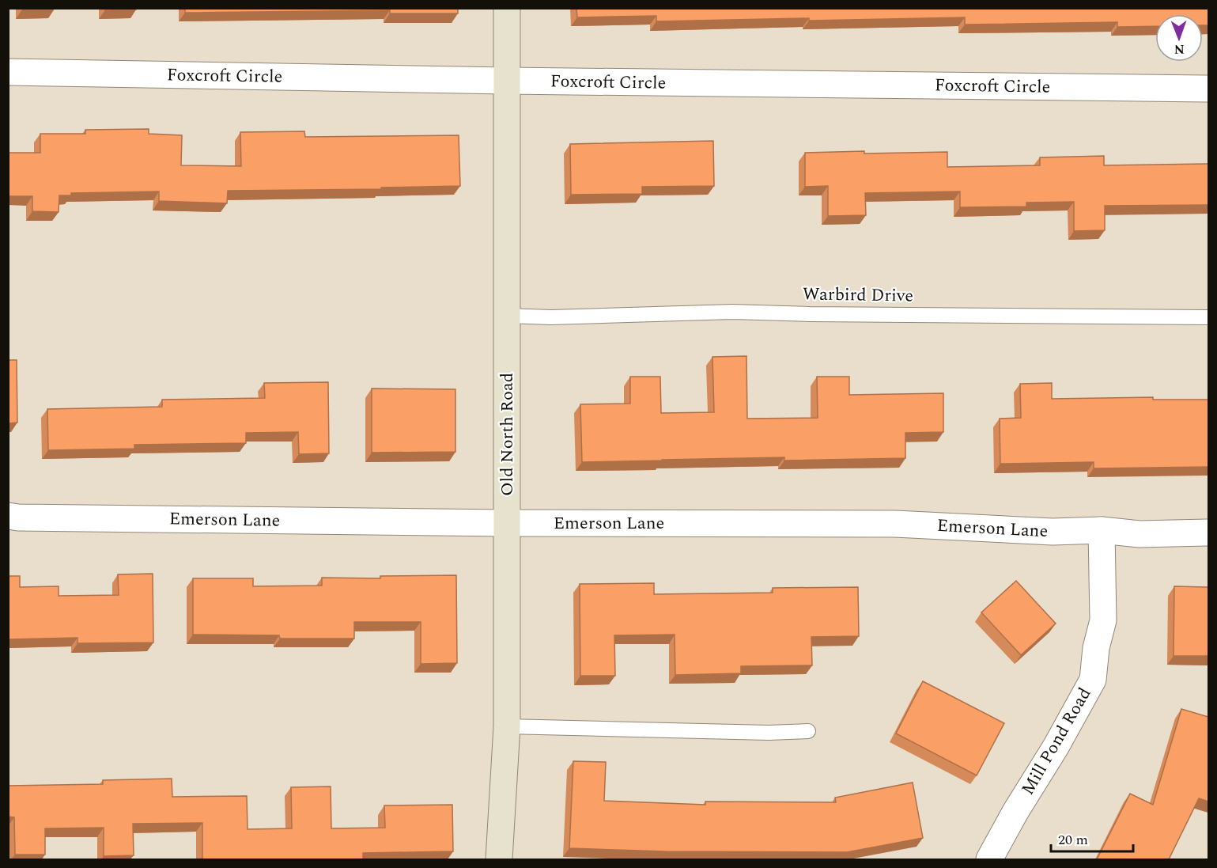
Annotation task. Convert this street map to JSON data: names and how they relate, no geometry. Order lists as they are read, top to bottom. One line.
{"streets":{"street":["Foxcroft Circle","Old North Road","Emerson Lane","Mill Pond Road"],"lane":["Warbird Drive"]},"crossings":[["Foxcroft Circle","Old North Road"],["Warbird Drive","Old North Road"],["Old North Road","Emerson Lane"],["Emerson Lane","Mill Pond Road"]],"scale_bar":"20 m","north":"bottom"}
